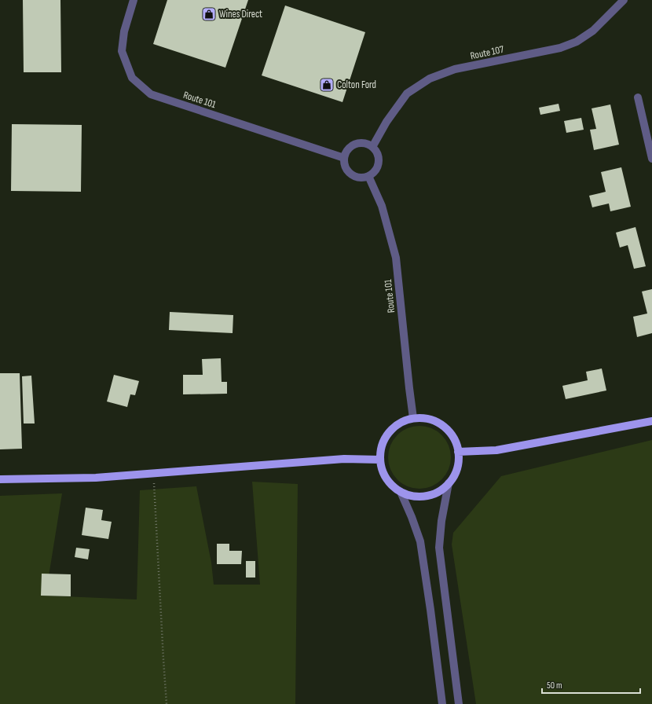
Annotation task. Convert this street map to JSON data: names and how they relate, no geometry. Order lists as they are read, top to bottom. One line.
{"streets":{"street":["Route 107","Route 101"]},"crossings":[["Route 107","Route 101"]],"places":{"shop":["Wines Direct","Colton Ford"]},"scale_bar":"50 m"}
